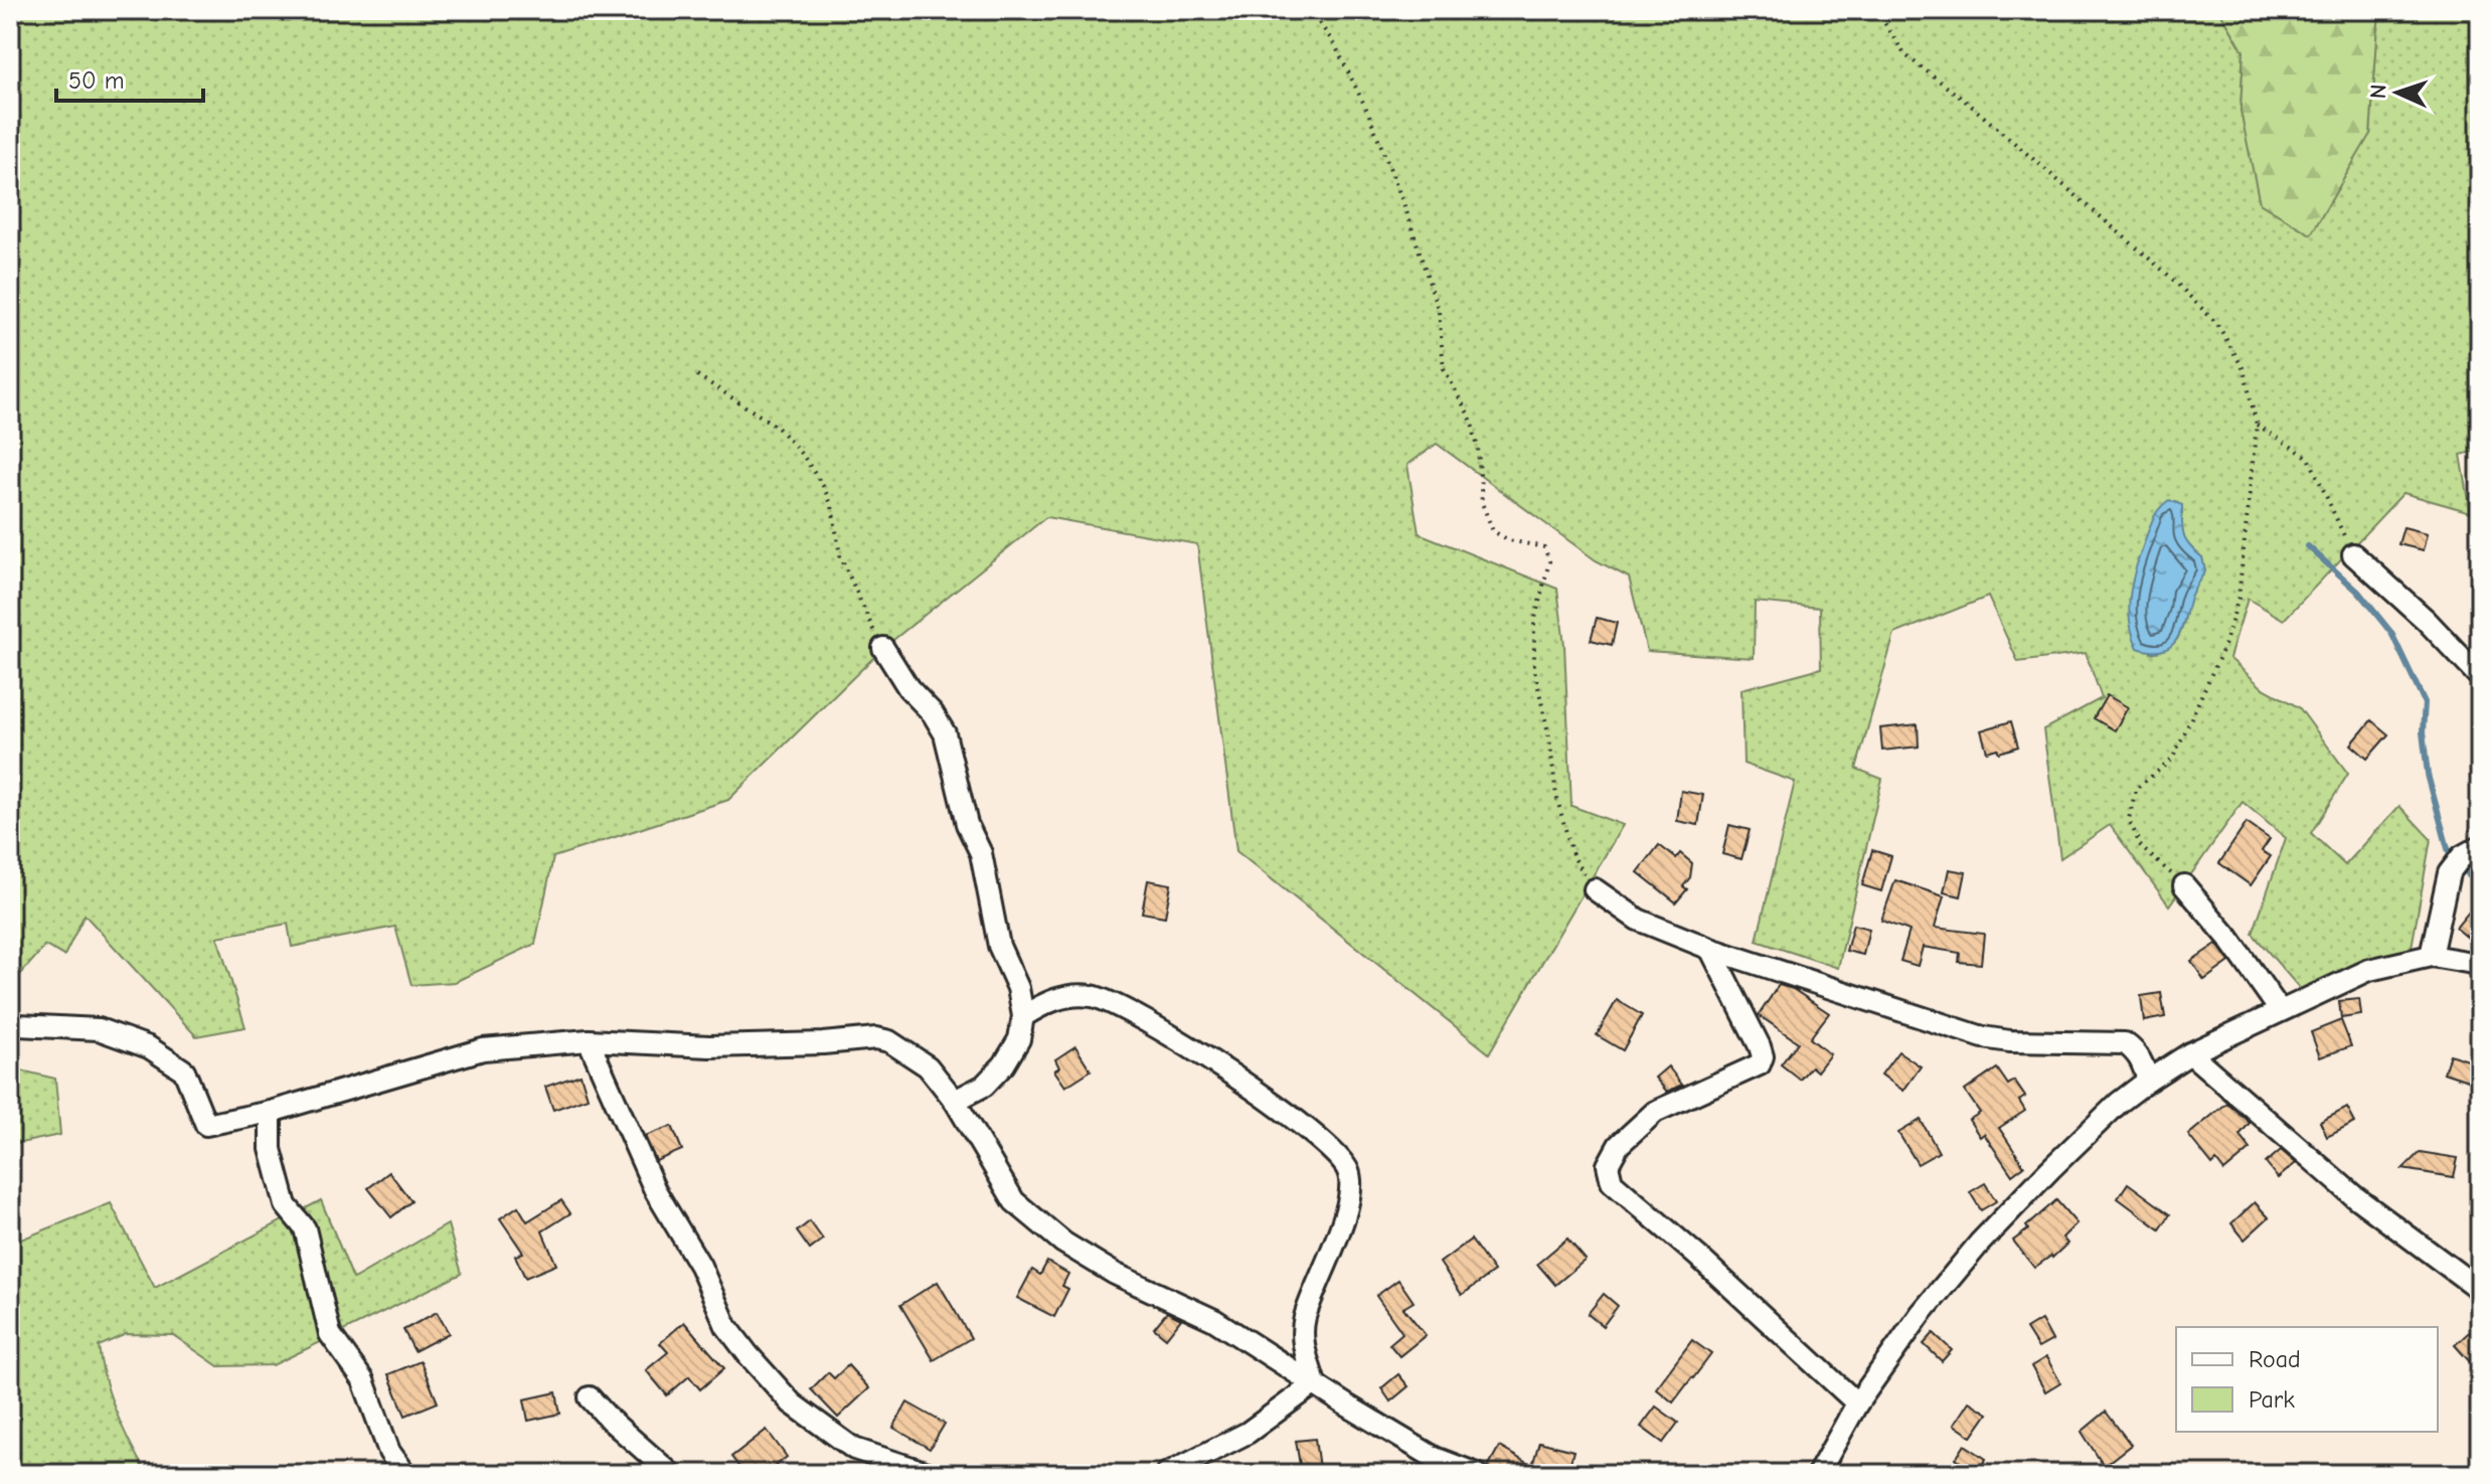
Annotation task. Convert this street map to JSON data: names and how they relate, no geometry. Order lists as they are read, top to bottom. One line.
{"legend":["Road","Park"],"scale_bar":"50 m","north":"left"}
